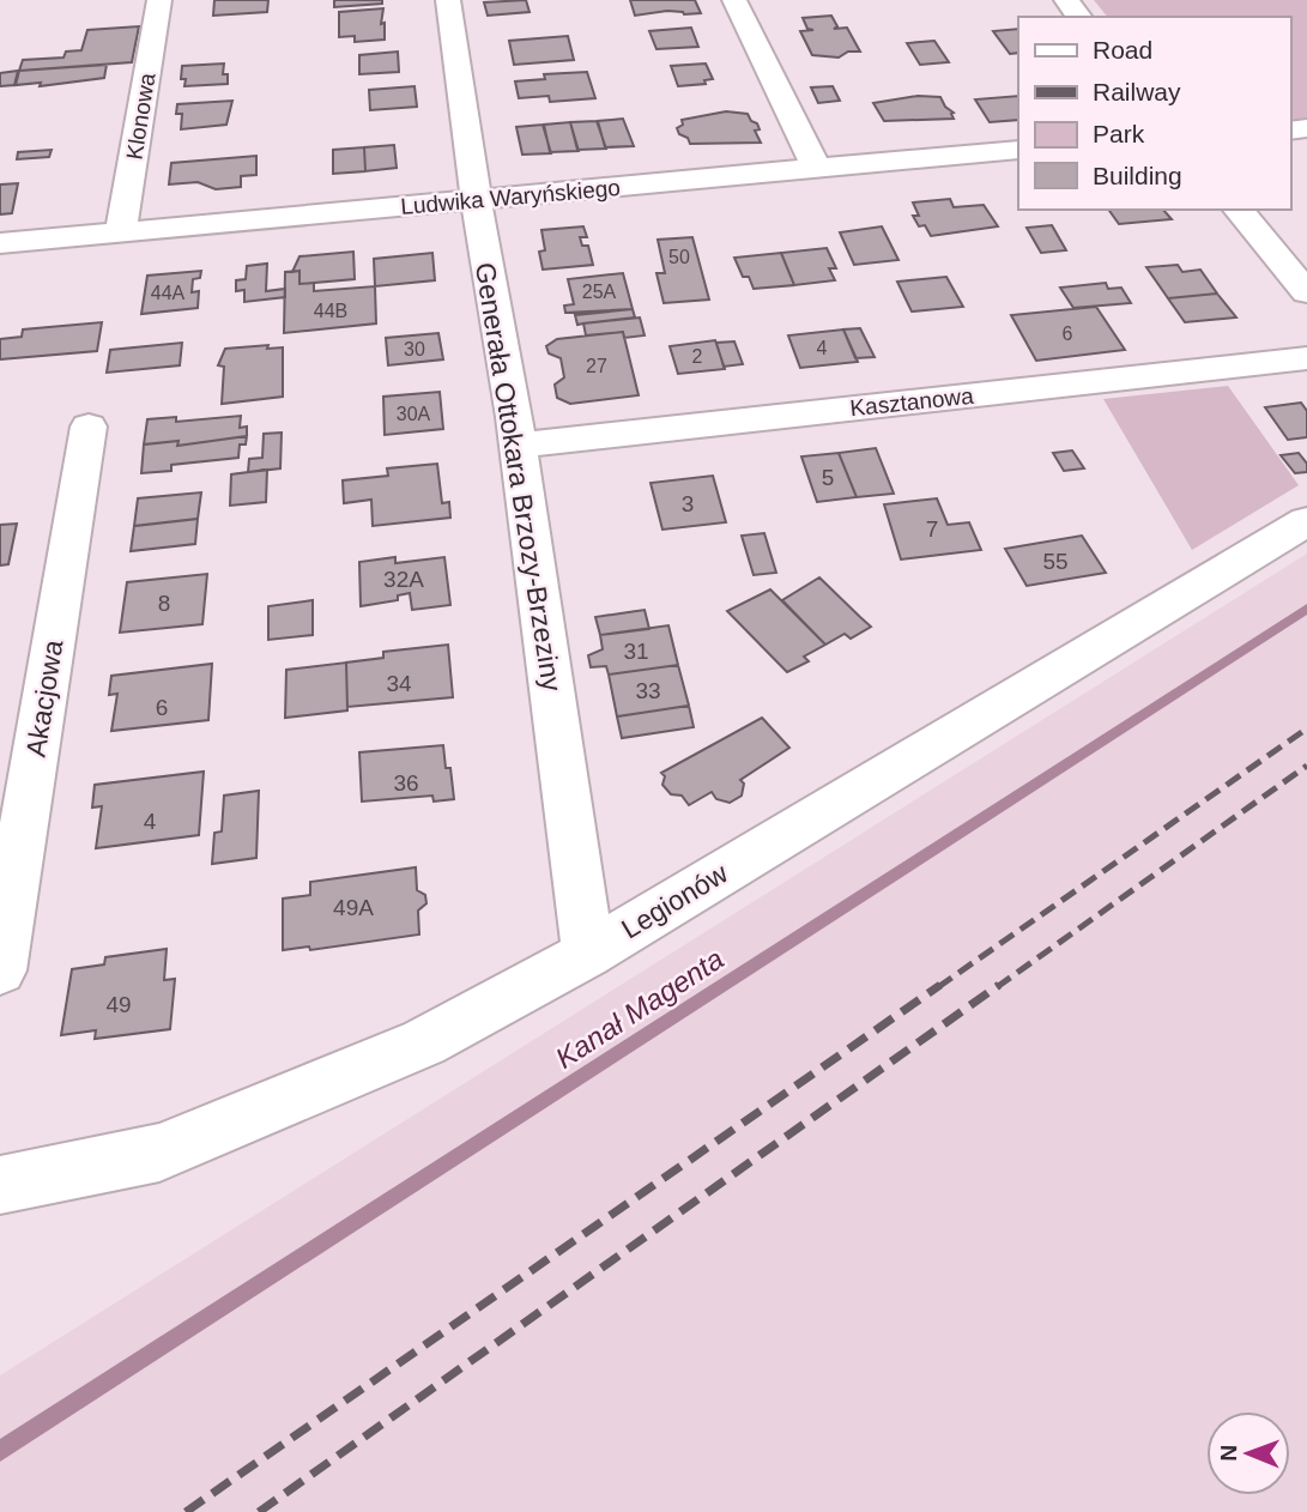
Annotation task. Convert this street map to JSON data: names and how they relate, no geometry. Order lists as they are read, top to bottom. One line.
{"streets":{"street":["Klonowa","Ludwika Waryńskiego","Kasztanowa","Generała Ottokara Brzozy-Brzeziny","Akacjowa","Legionów"]},"crossings":[["Klonowa","Ludwika Waryńskiego"],["Ludwika Waryńskiego","Generała Ottokara Brzozy-Brzeziny"],["Kasztanowa","Generała Ottokara Brzozy-Brzeziny"],["Generała Ottokara Brzozy-Brzeziny","Legionów"]],"water":["Kanał Magenta"],"house_numbers":["50","25A","44A","44B","6","4","30","2","27","30A","5","3","7","55","32A","8","31","34","33","6","36","4","49A","49"],"legend":["Road","Railway","Park","Building"],"north":"left"}
